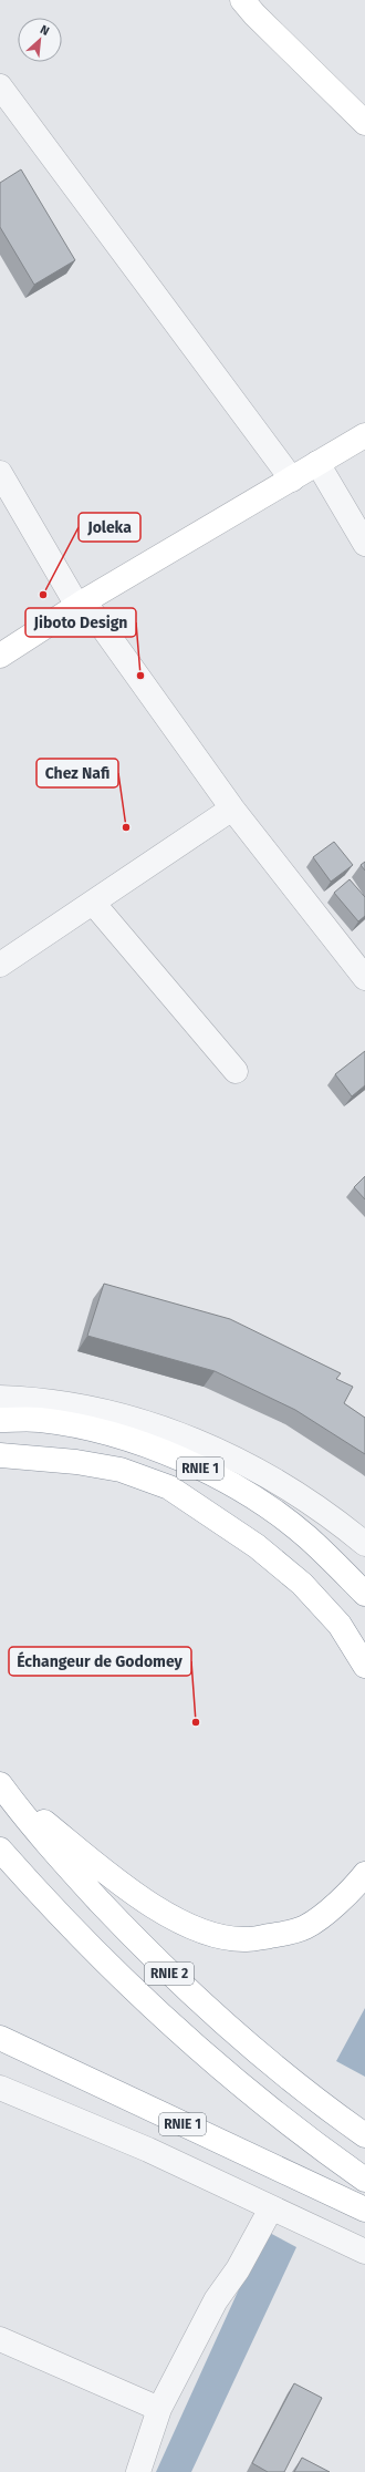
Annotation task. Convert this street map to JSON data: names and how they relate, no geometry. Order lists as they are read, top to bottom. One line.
{"streets":{"main road":["RNIE 1","RNIE 2"]},"places":["Joleka","Jiboto Design","Chez Nafi","Échangeur de Godomey"],"north":"top right"}
